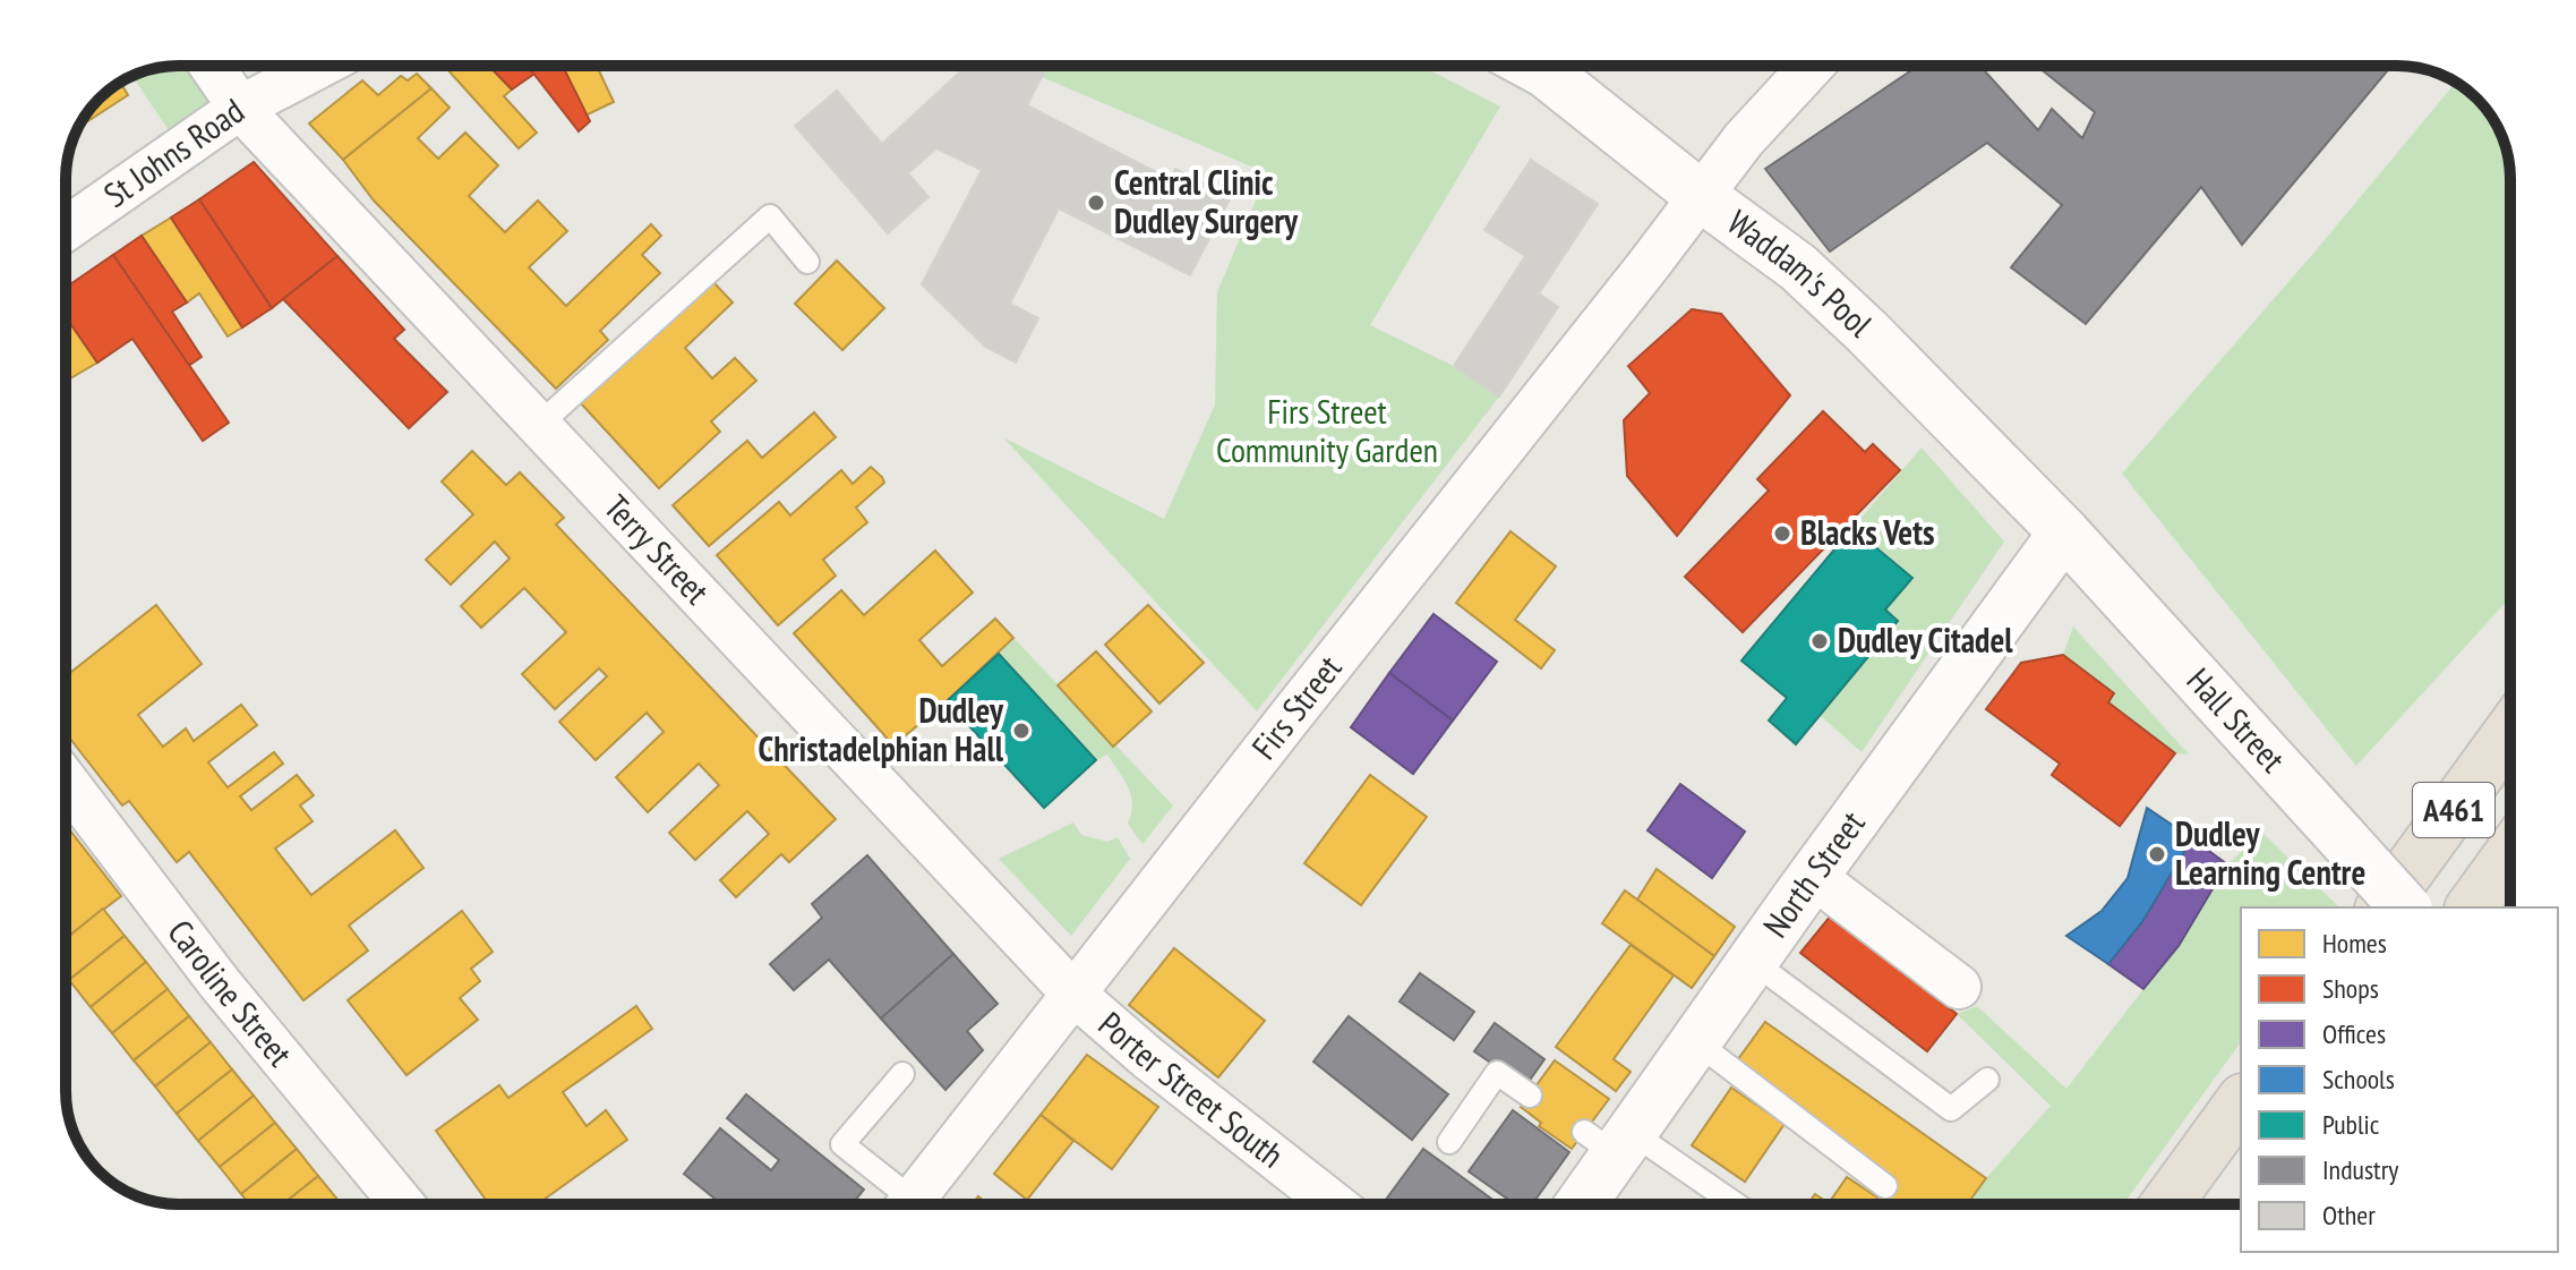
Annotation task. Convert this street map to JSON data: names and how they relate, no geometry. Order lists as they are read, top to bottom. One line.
{"streets":{"highway":["A461"],"main road":["Waddam's Pool","Hall Street","North Street"],"street":["St Johns Road","Terry Street","Firs Street","Caroline Street","Porter Street South"]},"crossings":[["St Johns Road","Terry Street"],["Waddam's Pool","Firs Street"],["Waddam's Pool","Hall Street"],["Waddam's Pool","North Street"],["Terry Street","Firs Street"],["Terry Street","Porter Street South"],["Firs Street","Porter Street South"],["Hall Street","North Street"]],"parks":["Firs Street Community Garden"],"places":["Central Clinic Dudley Surgery","Blacks Vets","Dudley Citadel","Dudley Christadelphian Hall","Dudley Learning Centre"],"legend":["Homes","Shops","Offices","Schools","Public","Industry","Other"]}
